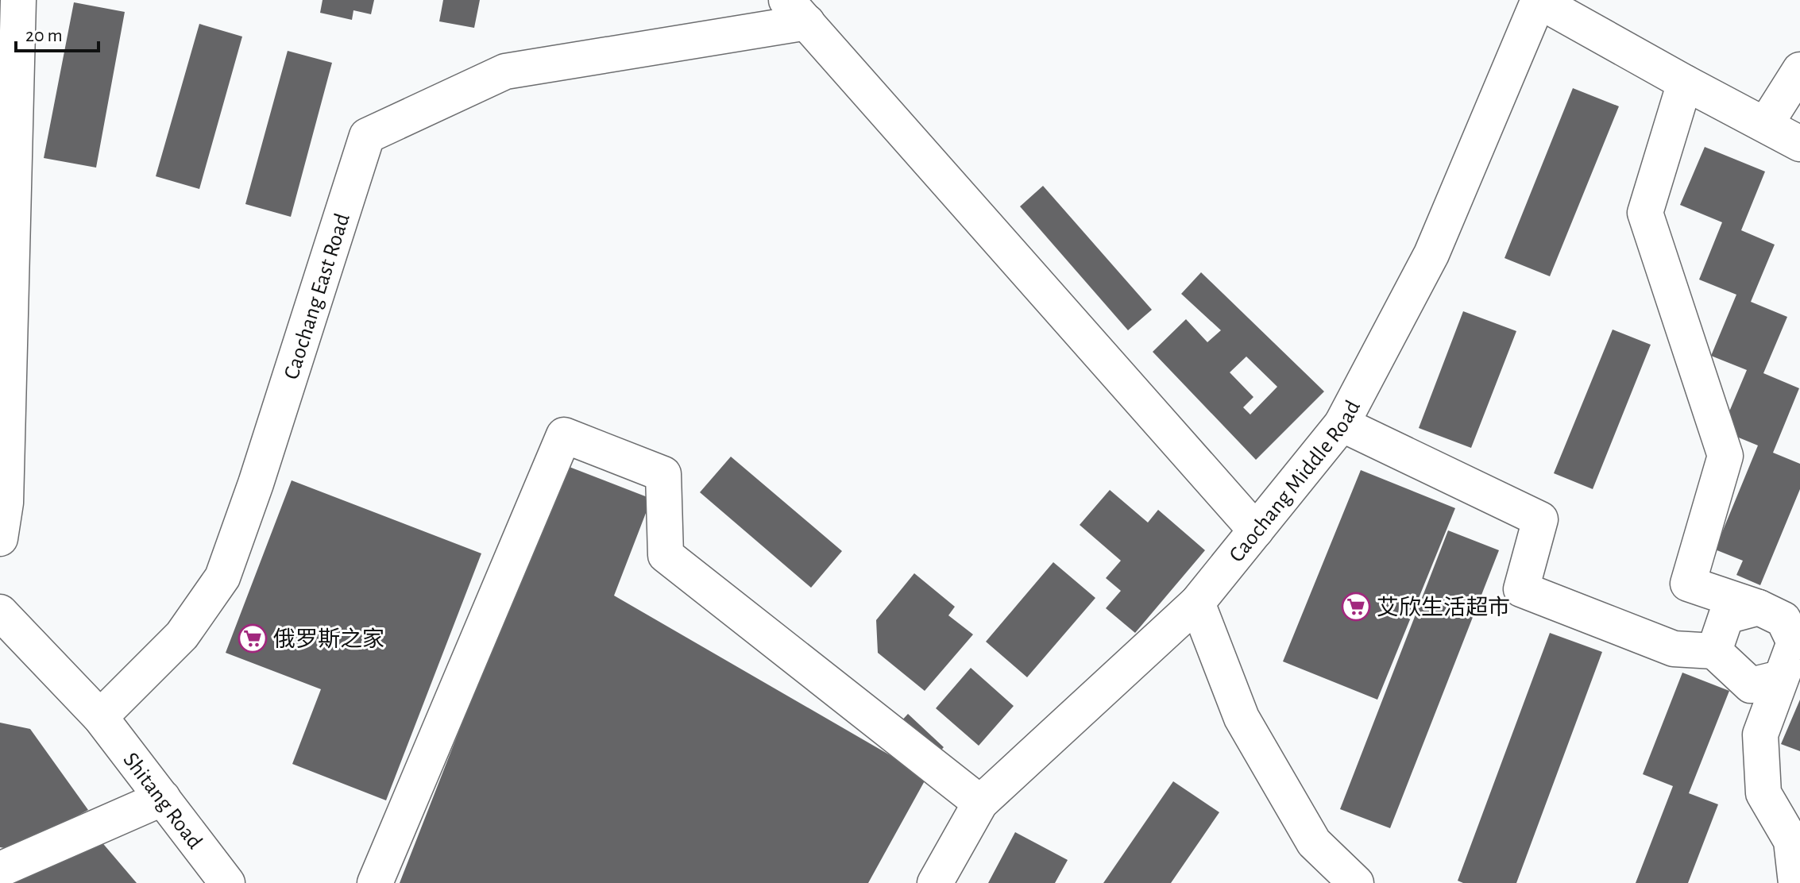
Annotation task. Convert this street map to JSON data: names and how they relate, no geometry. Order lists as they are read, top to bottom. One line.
{"streets":{"street":["Caochang East Road","Caochang Middle Road","Shitang Road"]},"crossings":[["Caochang East Road","Shitang Road"]],"places":{"supermarket":["艾欣生活超市","俄罗斯之家"]},"scale_bar":"20 m"}
